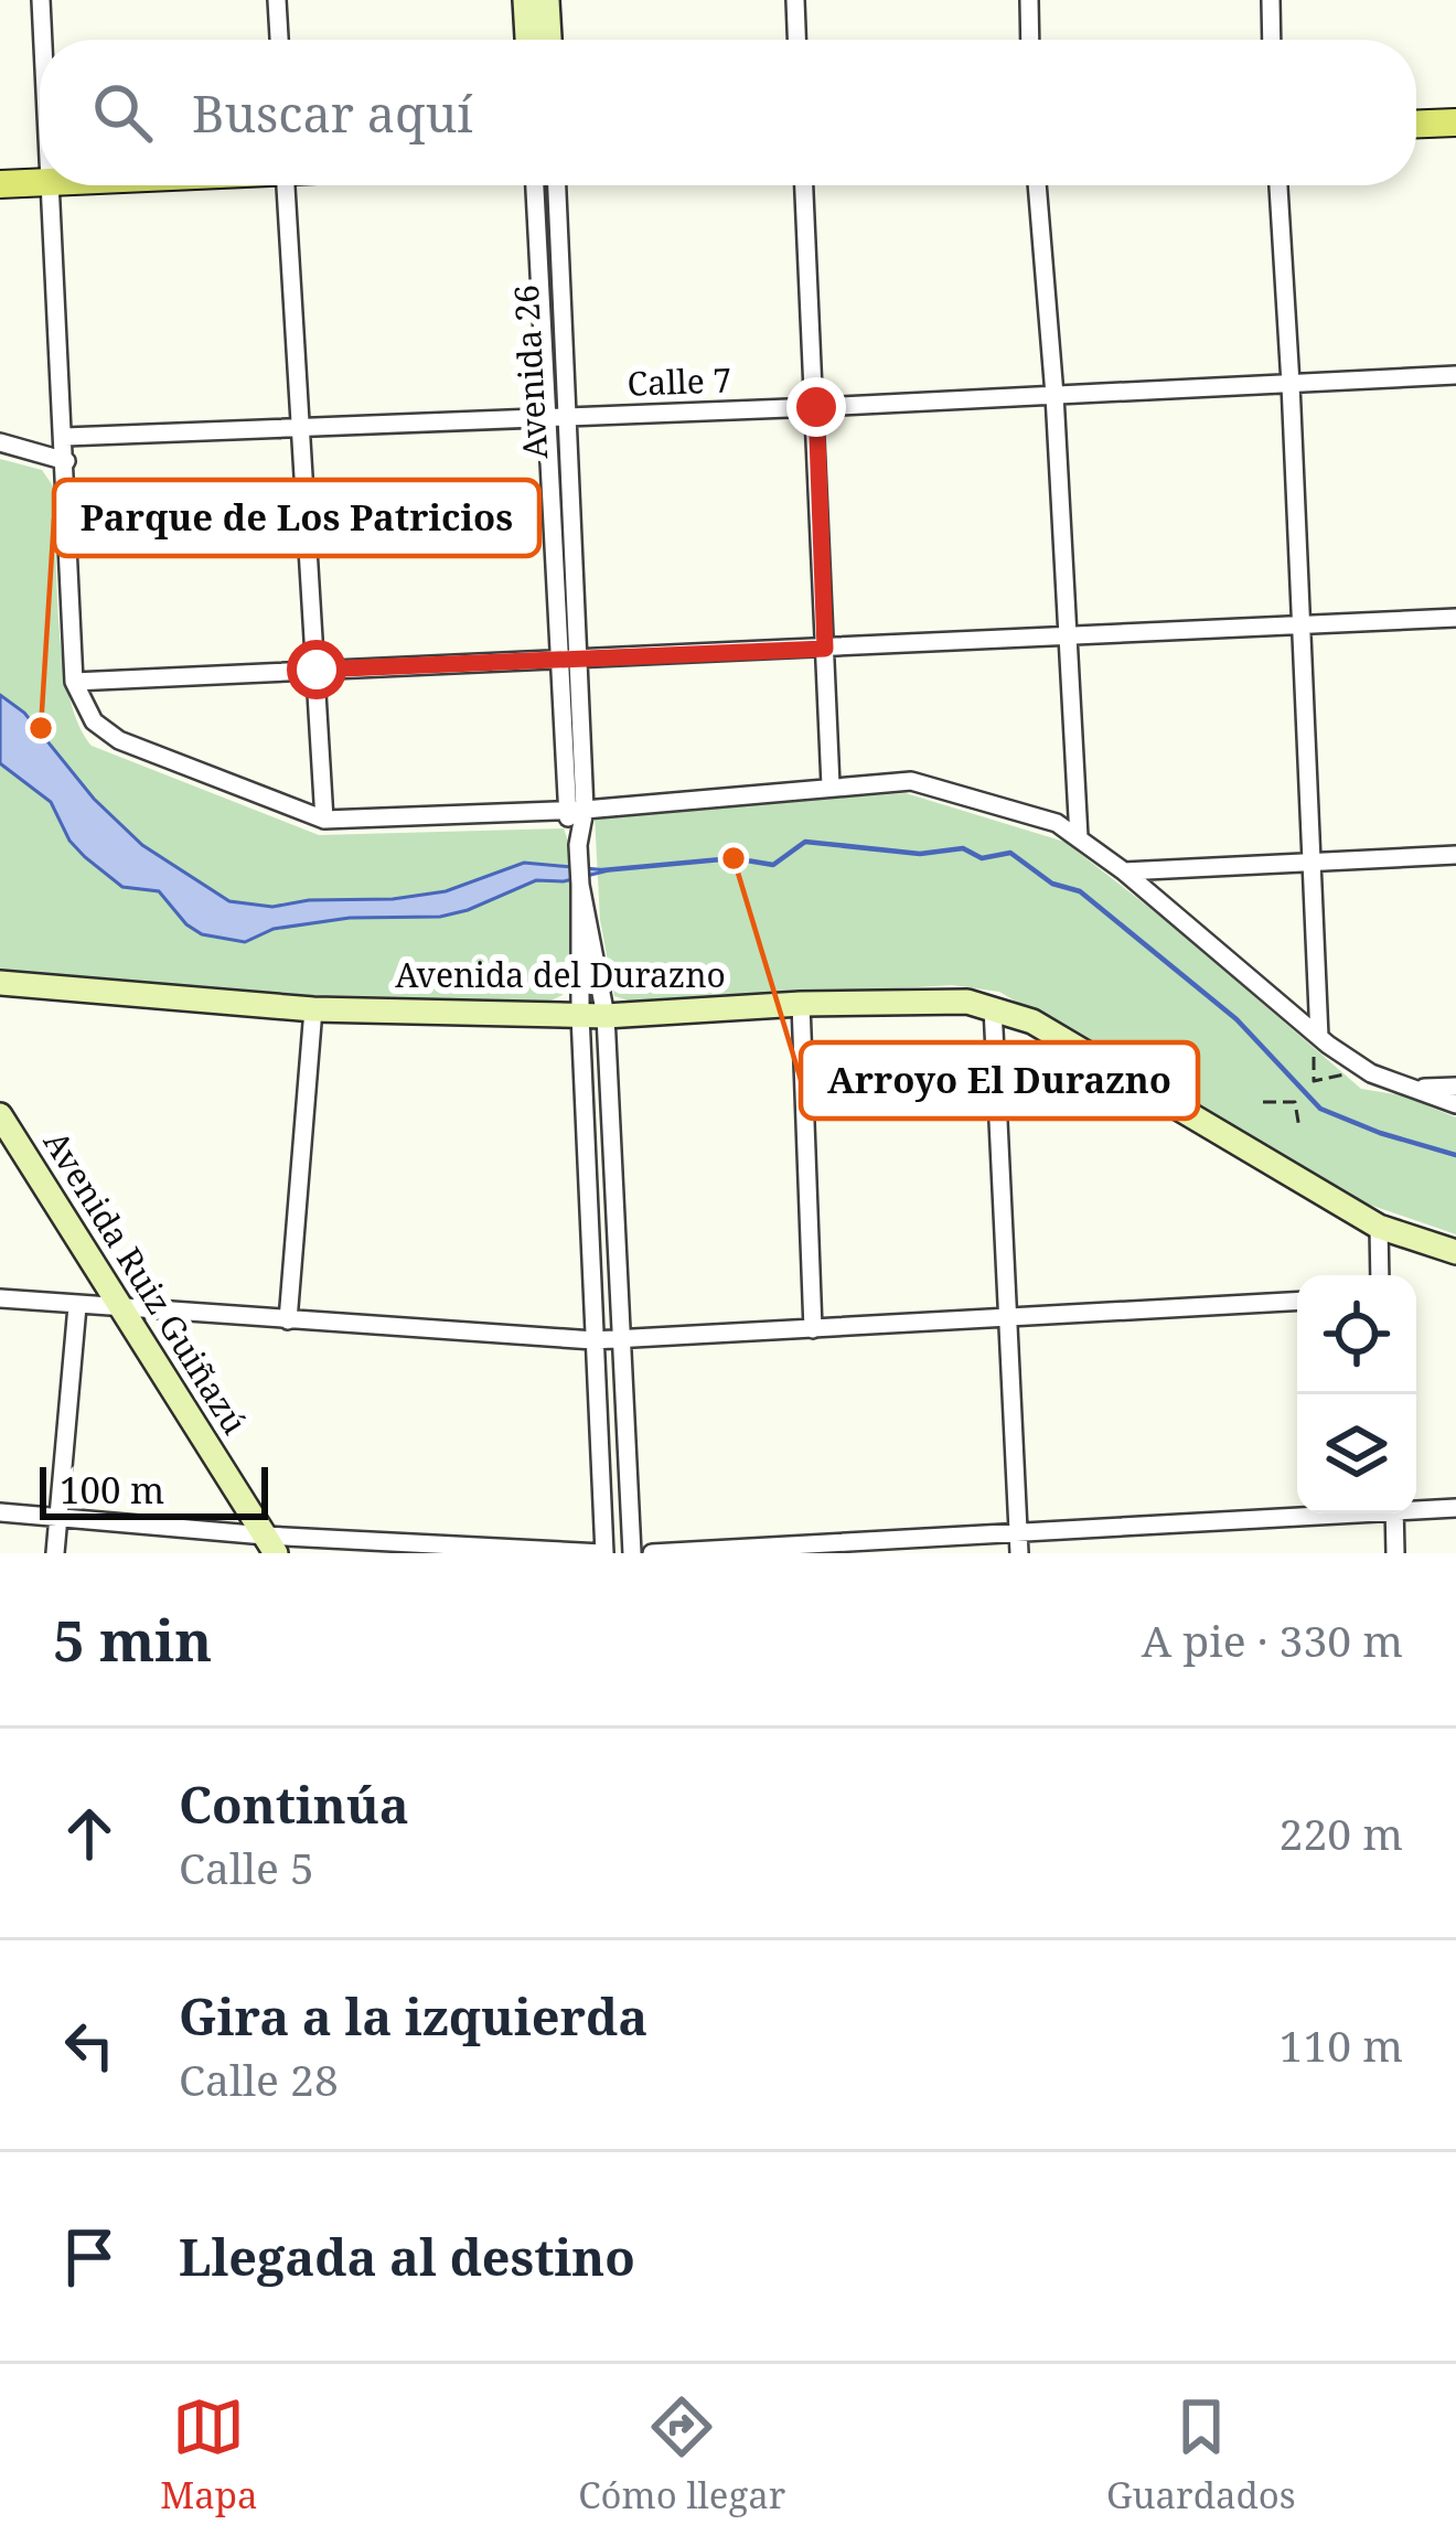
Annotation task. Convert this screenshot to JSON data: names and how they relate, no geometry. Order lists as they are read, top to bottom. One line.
{"streets":{"main road":["Avenida del Durazno","Avenida Ruiz Guiñazú"],"street":["Avenida 26","Calle 7"]},"crossings":[["Avenida 26","Calle 7"]],"places":["Parque de Los Patricios","Arroyo El Durazno"],"scale_bar":"100 m","page":{"search":"Buscar aquí","scale":"100 m","heading":["5 min","A pie · 330 m"],"list":[["Continúa","Calle 5","220 m"],["Gira a la izquierda","Calle 28","110 m"],"Llegada al destino"],"nav":["Mapa","Cómo llegar","Guardados"]}}
